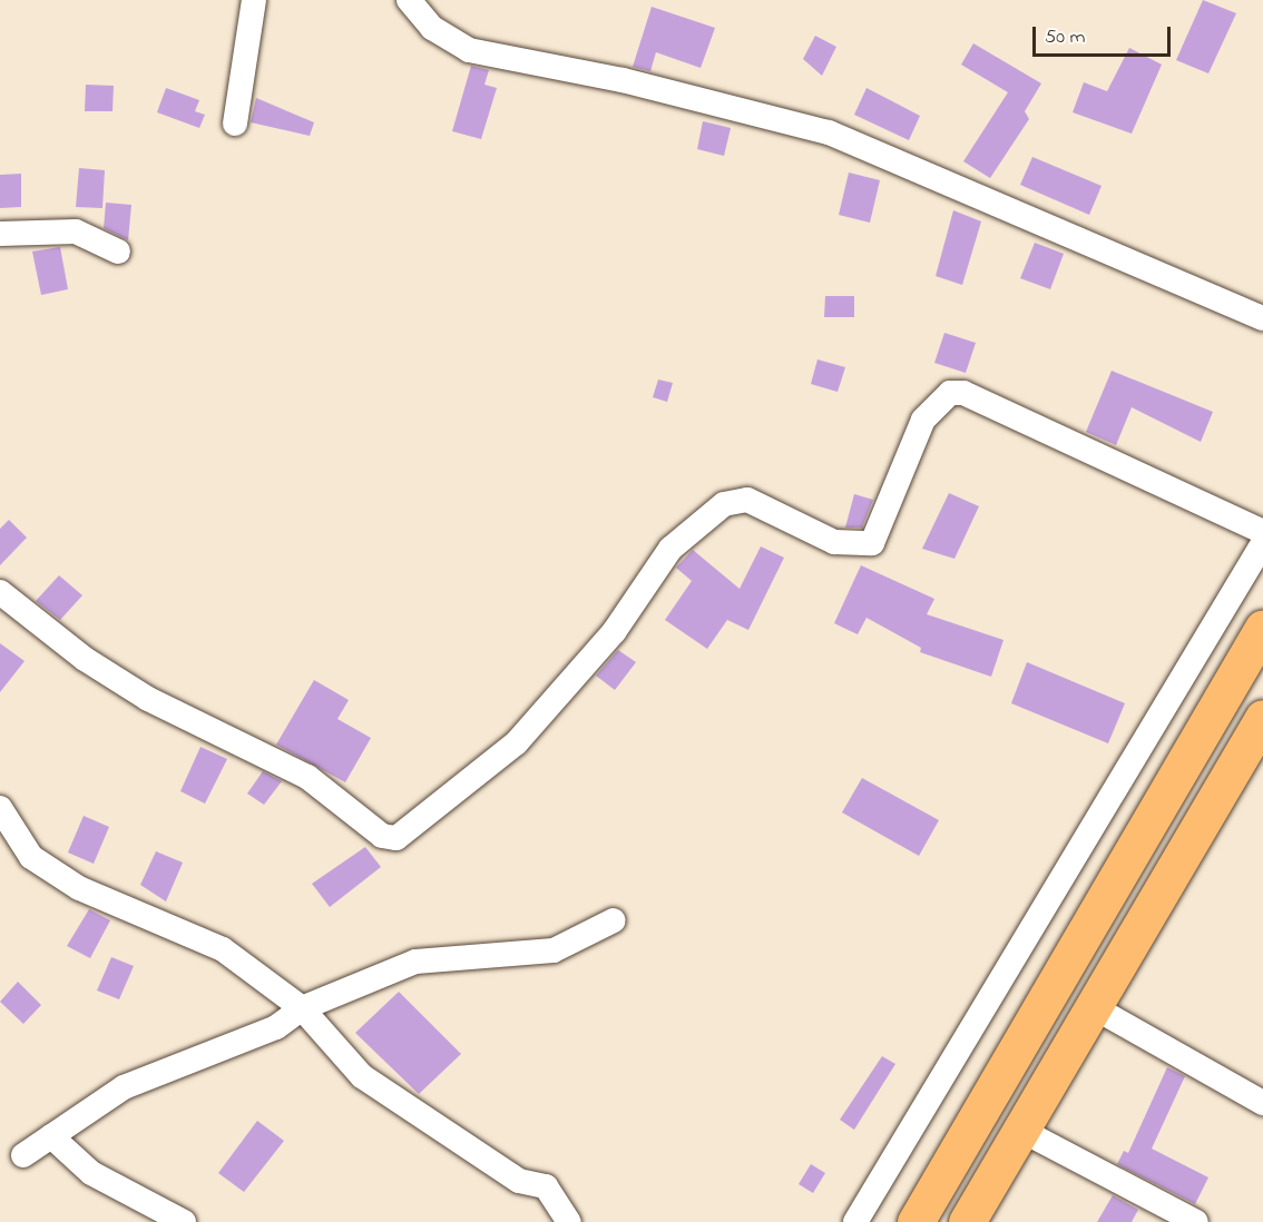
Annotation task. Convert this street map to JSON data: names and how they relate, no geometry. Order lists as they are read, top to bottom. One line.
{"scale_bar":"50 m"}
